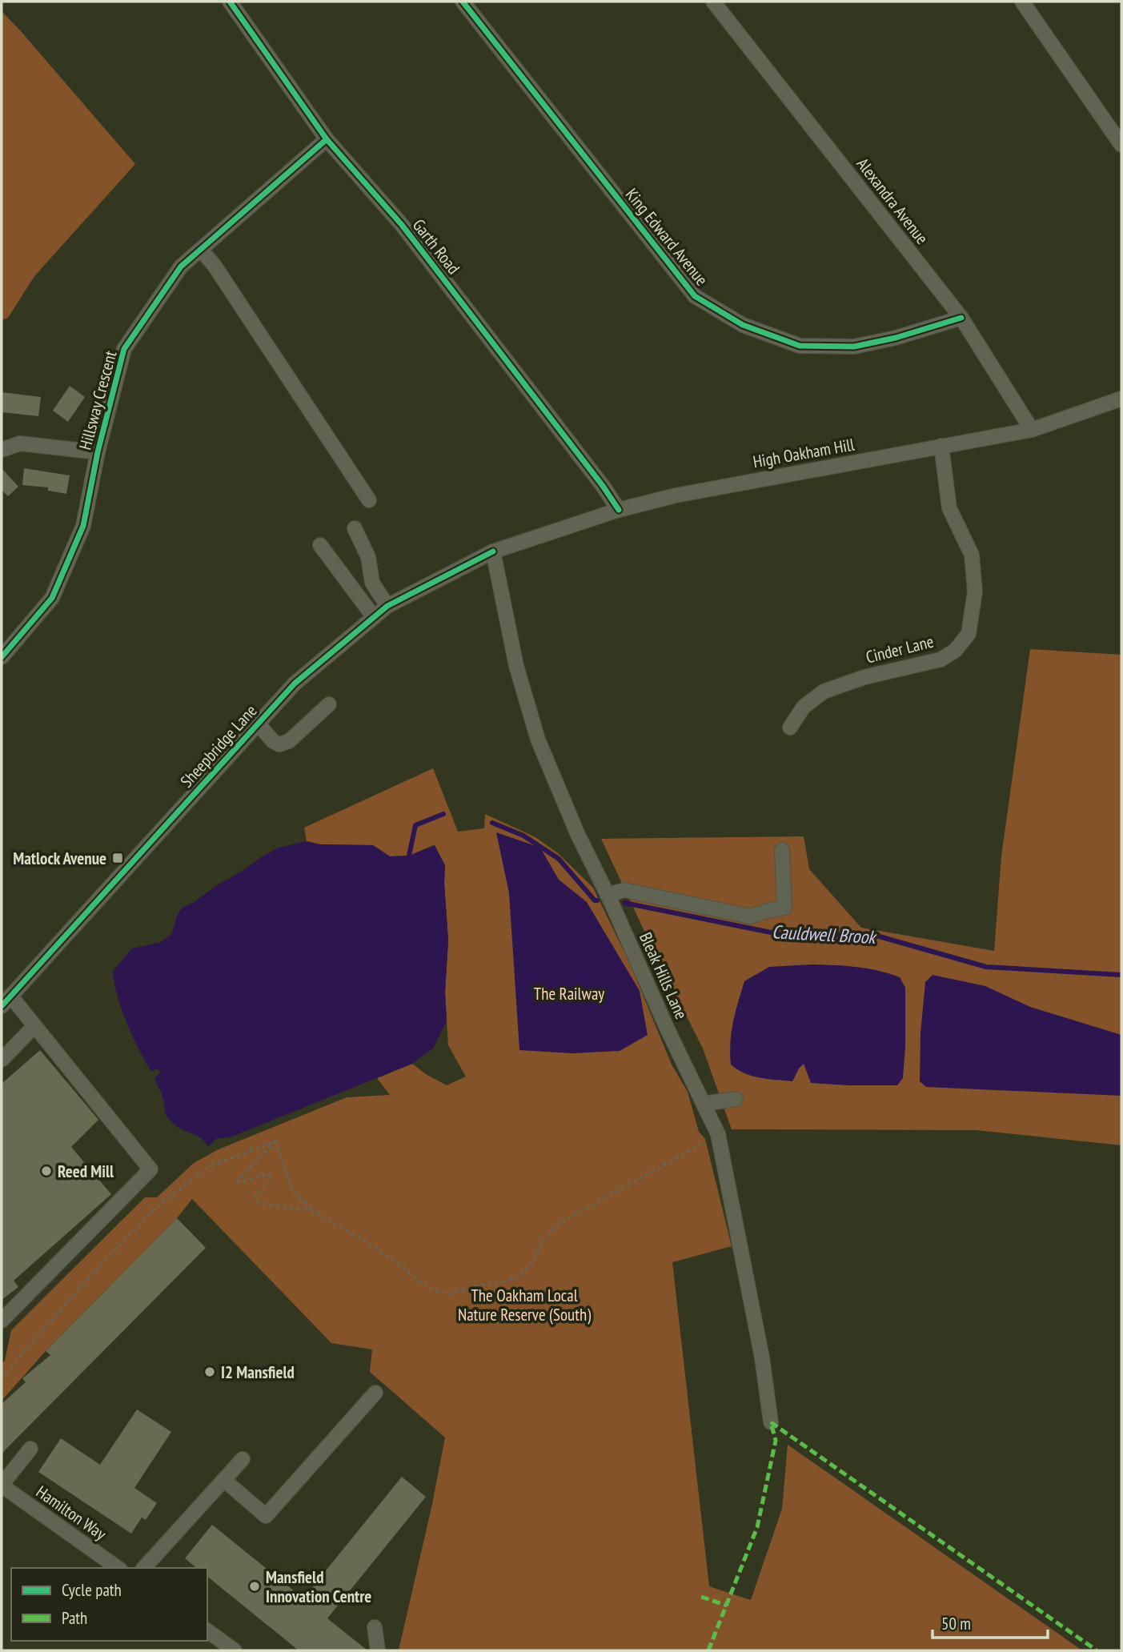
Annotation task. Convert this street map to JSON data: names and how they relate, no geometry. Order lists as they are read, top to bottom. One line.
{"streets":{"street":["Alexandra Avenue","King Edward Avenue","Garth Road","Hillsway Crescent","High Oakham Hill","Cinder Lane","Sheepbridge Lane","Bleak Hills Lane","Hamilton Way"]},"crossings":[["Alexandra Avenue","King Edward Avenue"],["Alexandra Avenue","High Oakham Hill"],["Garth Road","Hillsway Crescent"],["Garth Road","High Oakham Hill"],["High Oakham Hill","Cinder Lane"],["High Oakham Hill","Sheepbridge Lane"],["High Oakham Hill","Bleak Hills Lane"],["Sheepbridge Lane","Bleak Hills Lane"]],"water":["Cauldwell Brook"],"parks":["The Railway","The Oakham Local Nature Reserve (South)"],"places":{"transit":["Matlock Avenue"],"other":["Reed Mill","I2 Mansfield","Mansfield Innovation Centre"]},"legend":["Cycle path","Path"],"scale_bar":"50 m"}
